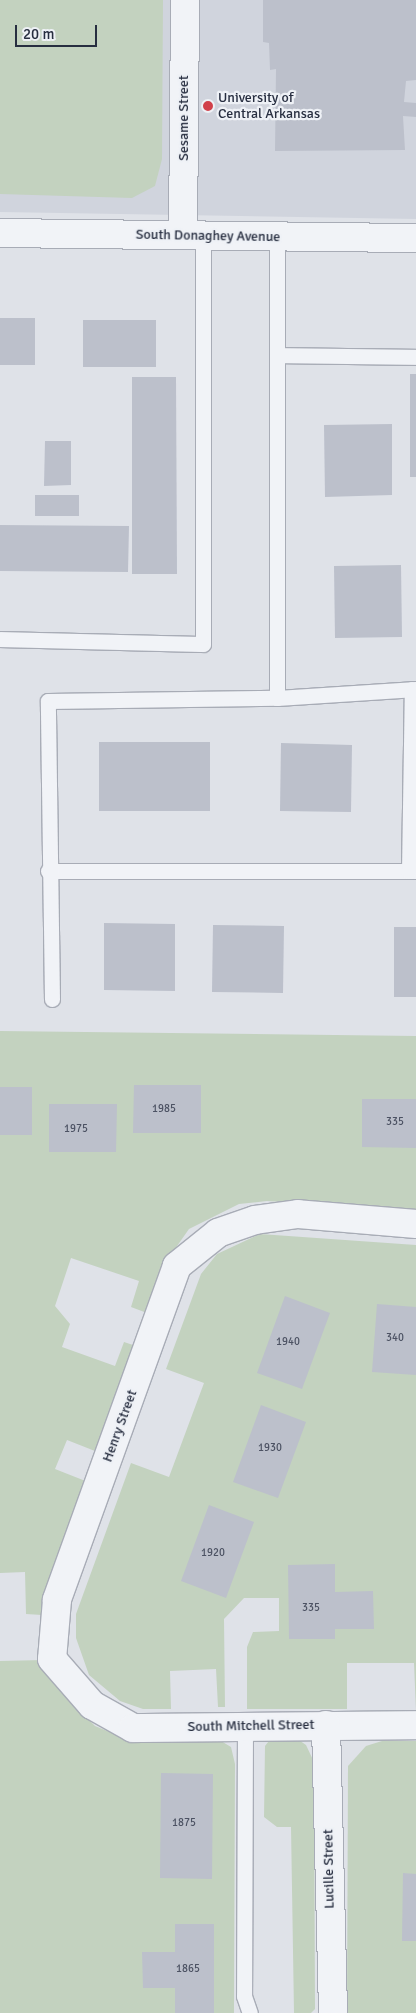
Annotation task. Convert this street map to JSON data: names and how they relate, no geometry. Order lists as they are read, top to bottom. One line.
{"streets":{"street":["Sesame Street","South Donaghey Avenue","Henry Street","South Mitchell Street","Lucille Street"]},"crossings":[["Sesame Street","South Donaghey Avenue"],["Henry Street","South Mitchell Street"],["South Mitchell Street","Lucille Street"]],"places":["University of Central Arkansas"],"house_numbers":["1985","335","1975","340","1940","1930","1920","335","1875","1865"],"scale_bar":"20 m"}
